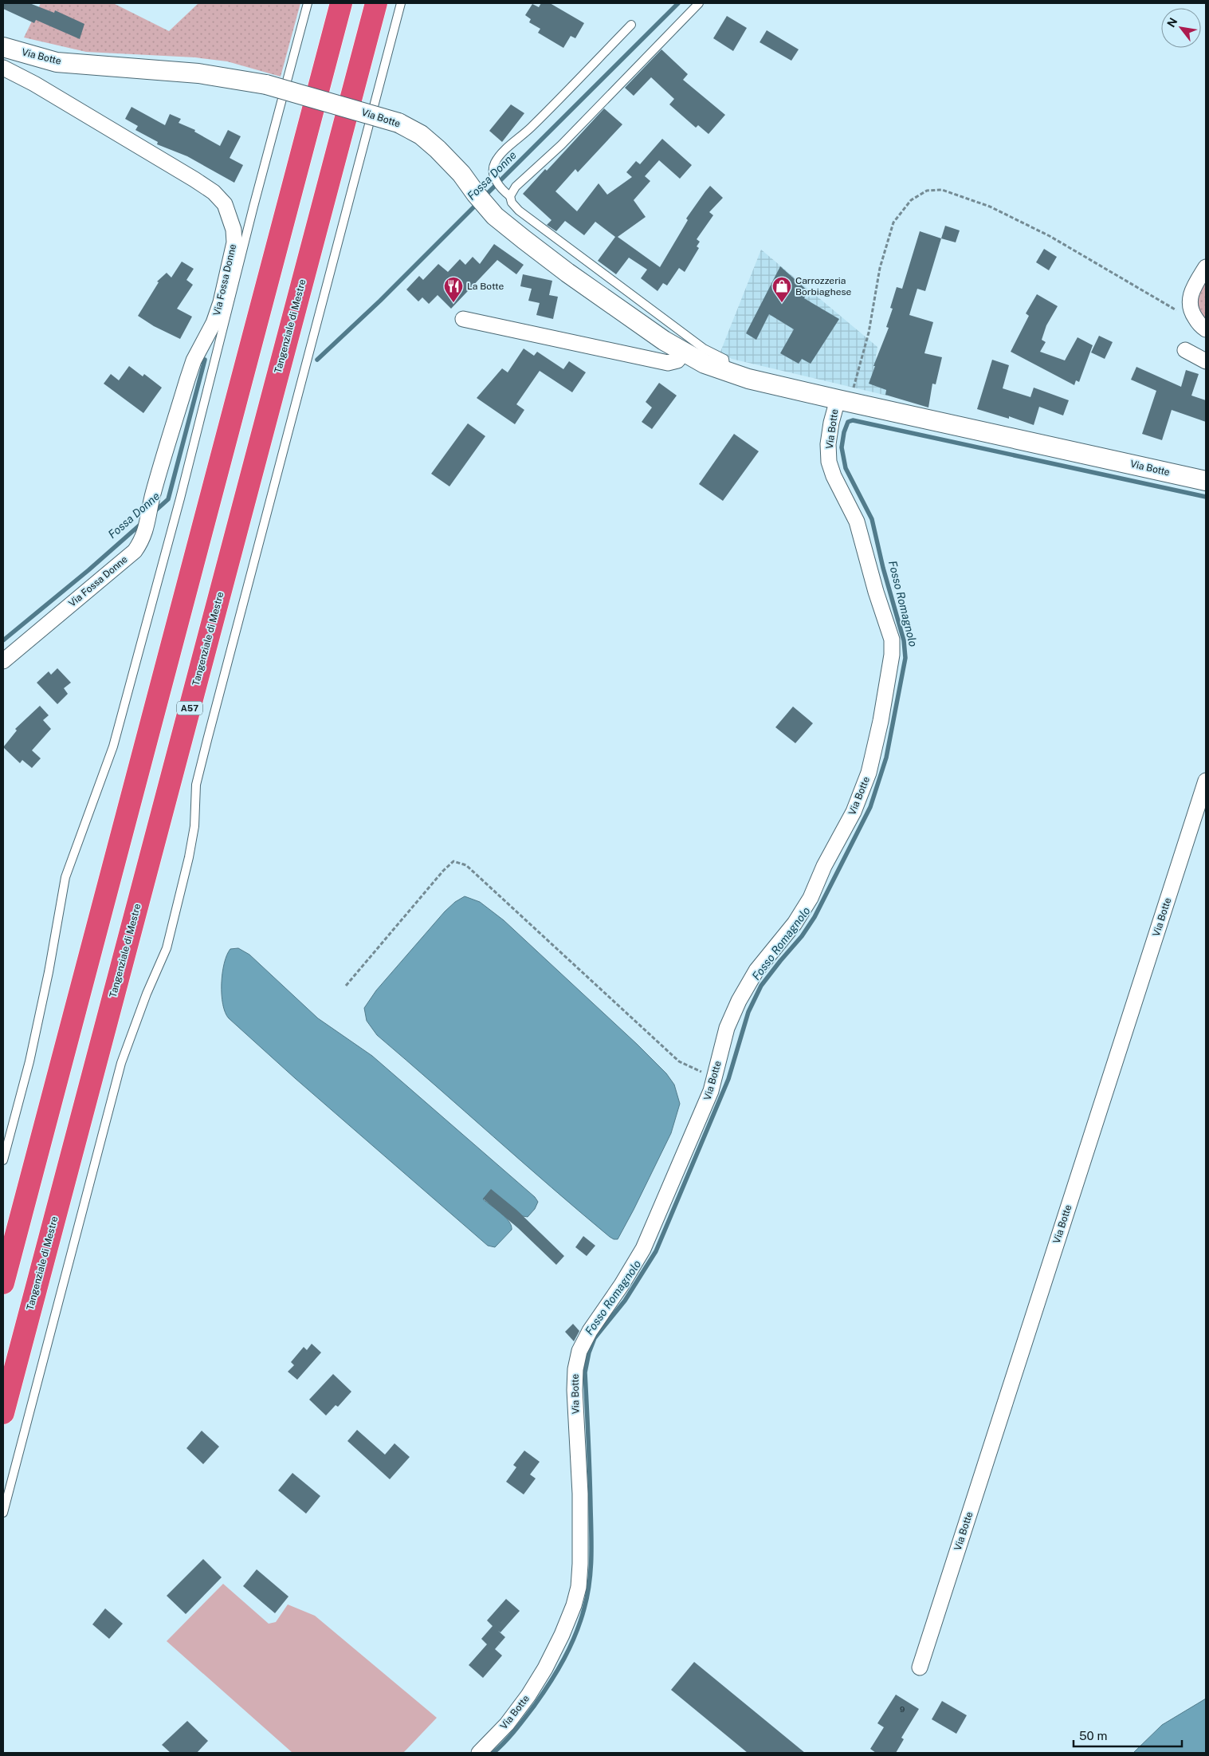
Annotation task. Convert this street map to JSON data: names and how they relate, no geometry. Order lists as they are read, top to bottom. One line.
{"streets":{"highway":["Tangenziale di Mestre","A57"],"street":["Via Botte","Via Fossa Donne"]},"water":["Fossa Donne","Fosso Romagnolo"],"places":{"restaurant":["La Botte"],"shop":["Carrozzeria Borbiaghese"]},"house_numbers":["9"],"scale_bar":"50 m","north":"top left"}
